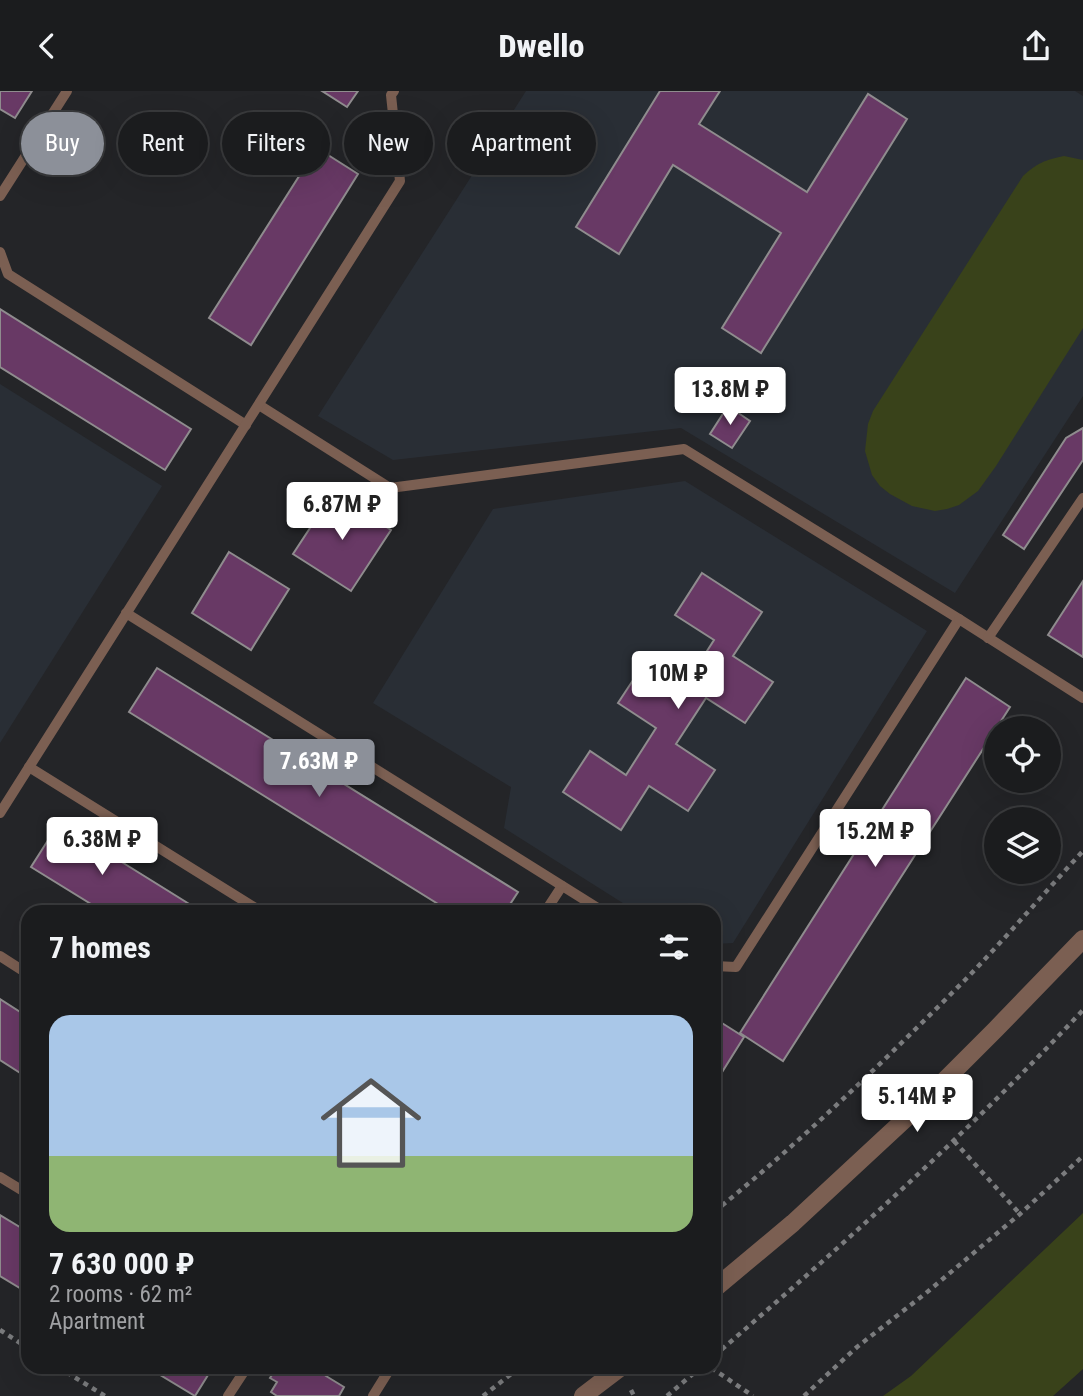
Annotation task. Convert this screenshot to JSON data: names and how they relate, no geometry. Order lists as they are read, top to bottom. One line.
{"page":{"header":"Dwello","chip":["Buy","Rent","Filters","New","Apartment"],"price":["13.8M ₽","6.87M ₽","10M ₽","7.63M ₽","15.2M ₽","6.38M ₽","5.14M ₽"],"heading":"7 homes","list":[{"name":"7 630 000 ₽","note":"2 rooms · 62 m² · Apartment"}]}}
